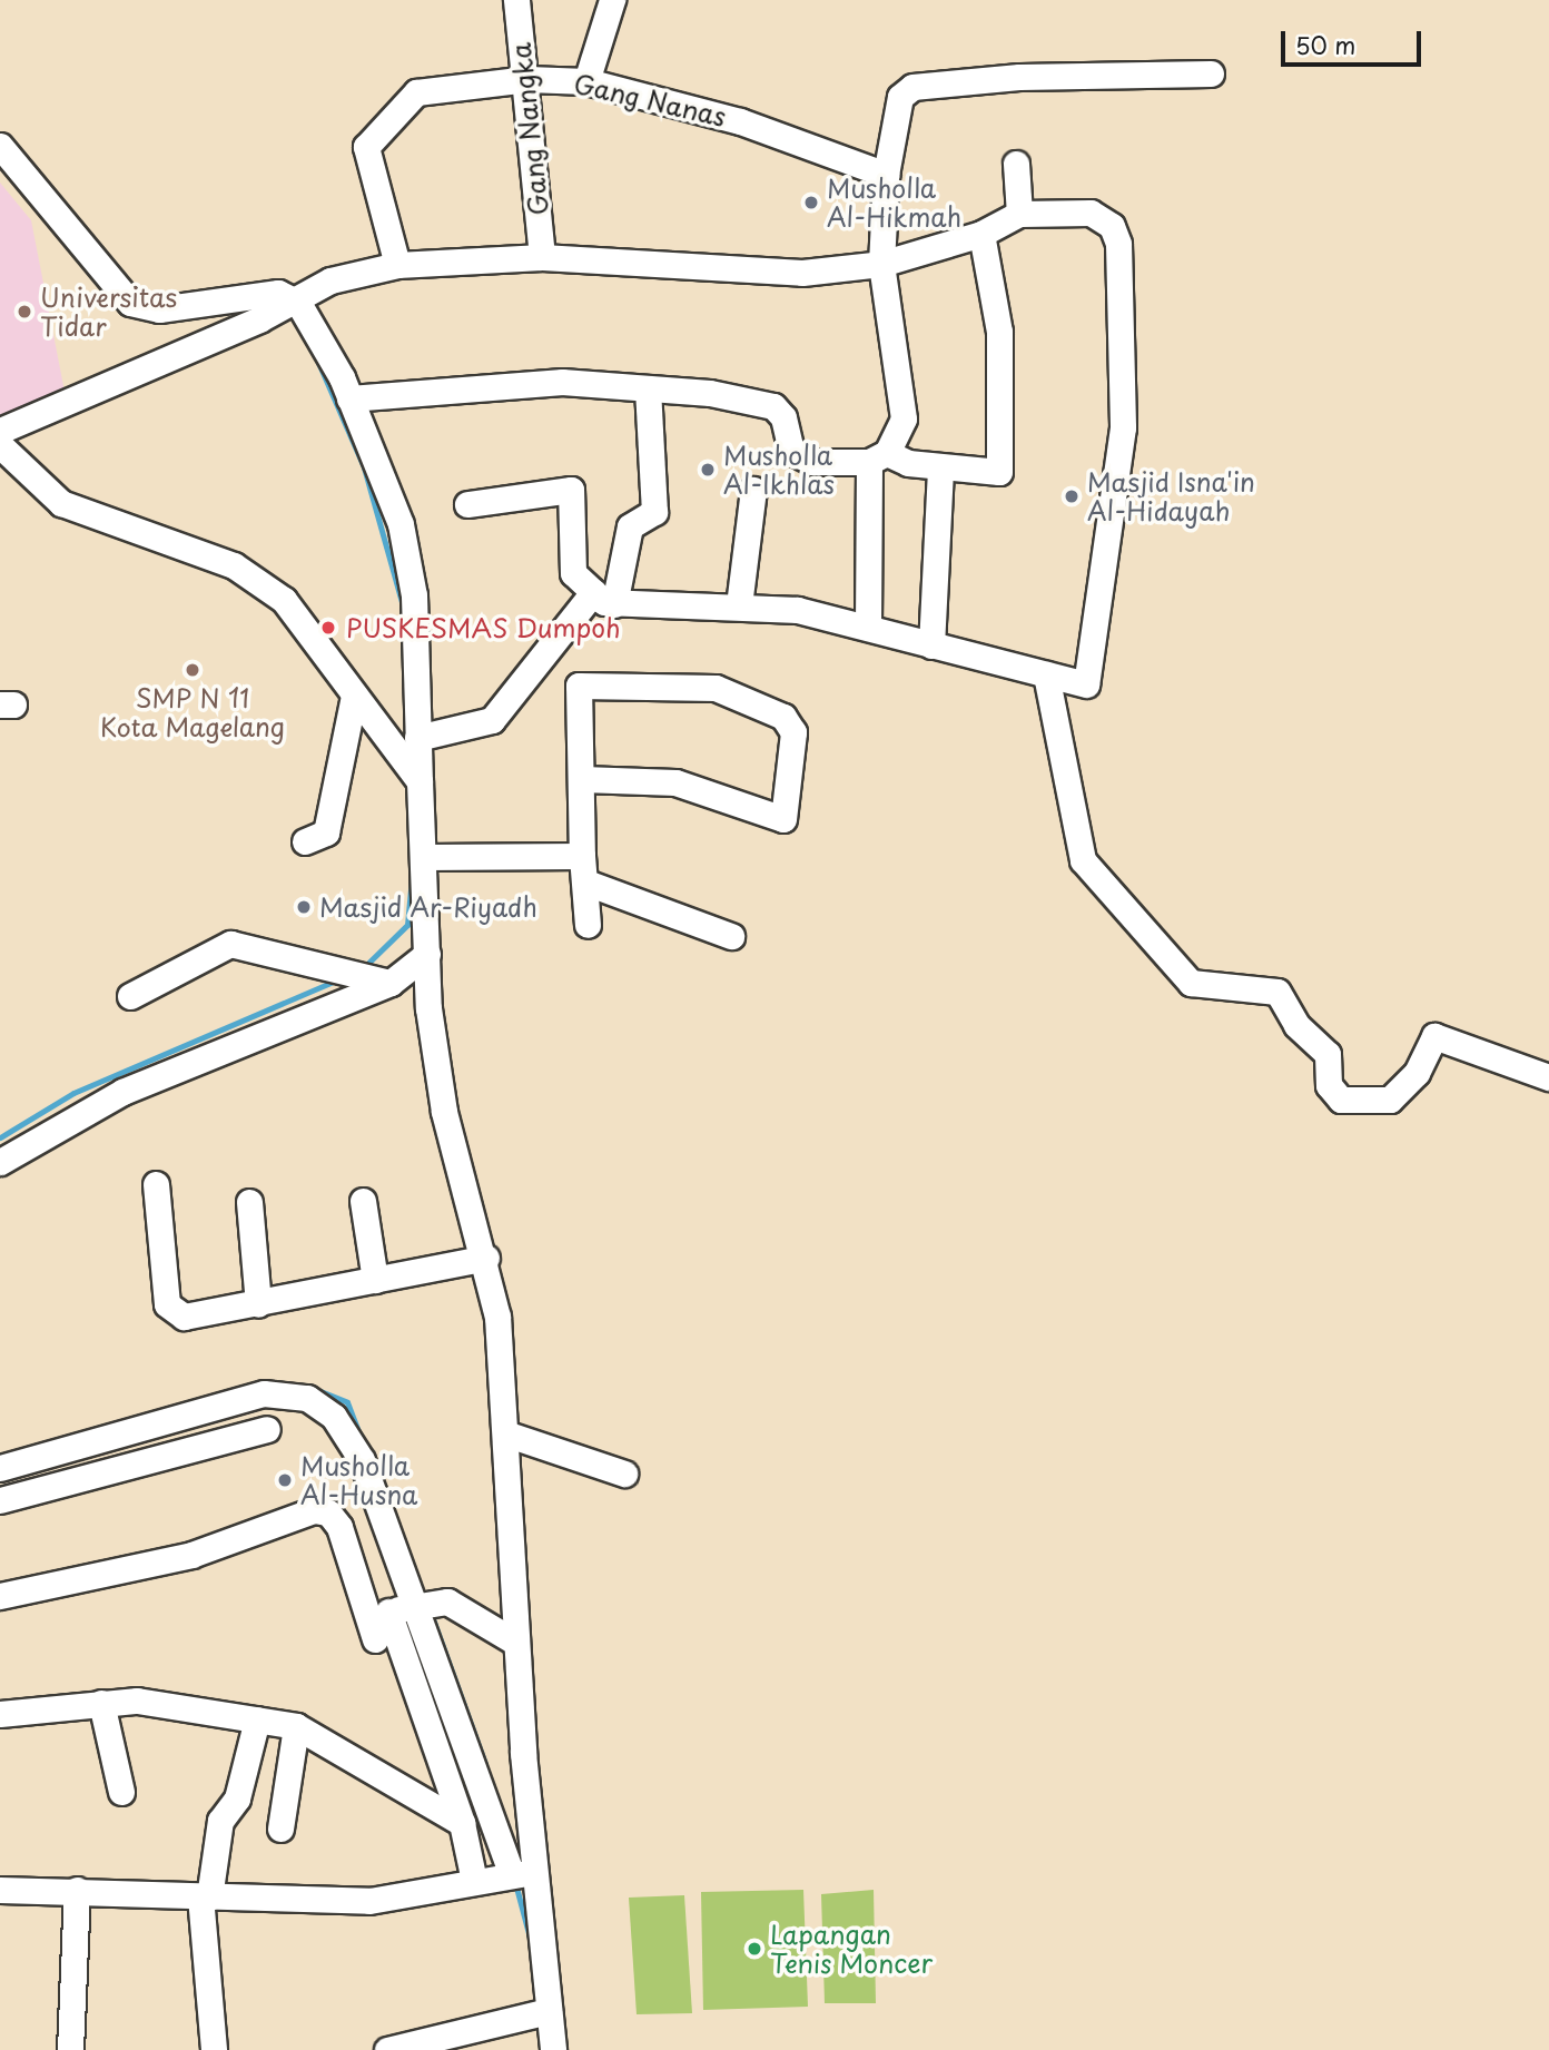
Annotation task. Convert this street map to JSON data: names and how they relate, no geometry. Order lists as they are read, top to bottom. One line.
{"streets":{"street":["Gang Nanas","Gang Nangka"]},"crossings":[["Gang Nanas","Gang Nangka"]],"places":["Musholla Al-Hikmah","Universitas Tidar","Musholla Al-Ikhlas","Masjid Isna'in Al-Hidayah","PUSKESMAS Dumpoh","SMP N 11 Kota Magelang","Masjid Ar-Riyadh","Musholla Al-Husna","Lapangan Tenis Moncer"],"scale_bar":"50 m"}
